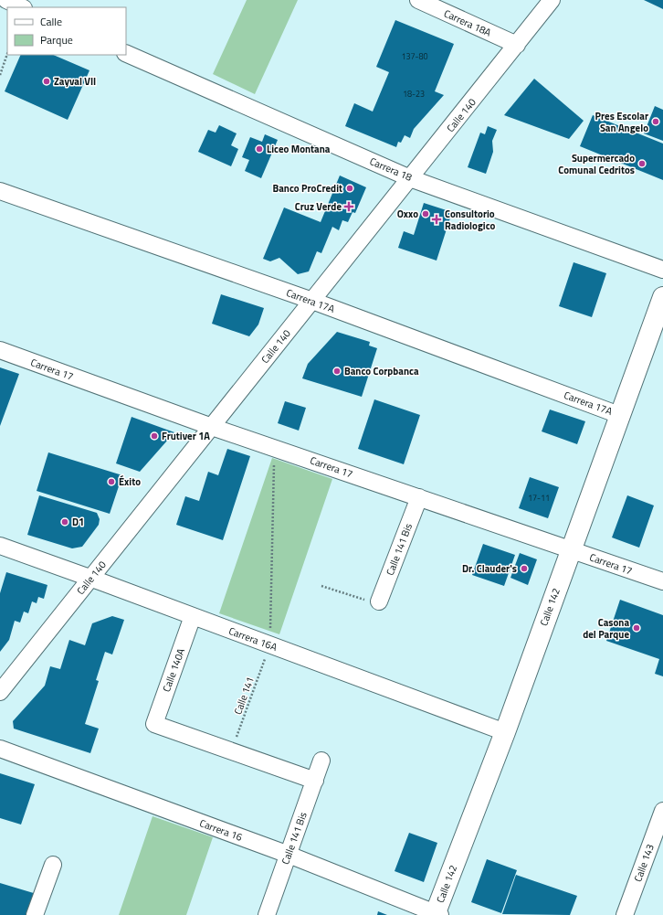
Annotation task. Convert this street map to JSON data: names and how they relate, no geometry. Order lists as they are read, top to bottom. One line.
{"streets":{"main road":["Calle 142"],"street":["Carrera 18A","Calle 140","Carrera 18","Carrera 17A","Carrera 17","Calle 141 Bis","Carrera 16A","Calle 140A","Carrera 16","Calle 143"],"path":["Calle 141"]},"crossings":[["Carrera 18A","Calle 140"],["Calle 140","Carrera 18"],["Calle 140","Carrera 17A"],["Calle 140","Carrera 17"],["Calle 140","Carrera 16A"],["Carrera 17A","Calle 142"],["Carrera 17","Calle 141 Bis"],["Carrera 17","Calle 142"],["Carrera 17","Calle 141"],["Calle 141 Bis","Carrera 16"],["Calle 142","Carrera 16A"],["Calle 142","Carrera 16"],["Carrera 16A","Calle 140A"],["Carrera 16A","Calle 141"],["Calle 140A","Calle 141"]],"places":{"other":["Zayval VII","Pres Escolar San Angelo","Liceo Montana","Supermercado Comunal Cedritos","Banco ProCredit","Oxxo","Banco Corpbanca","Frutiver 1A","Éxito","D1","Dr. Clauder's","Casona del Parque"],"health":["Cruz Verde","Consultorio Radiologico"]},"house_numbers":["137-80","18-23","17-11"],"legend":["Calle","Parque"]}
